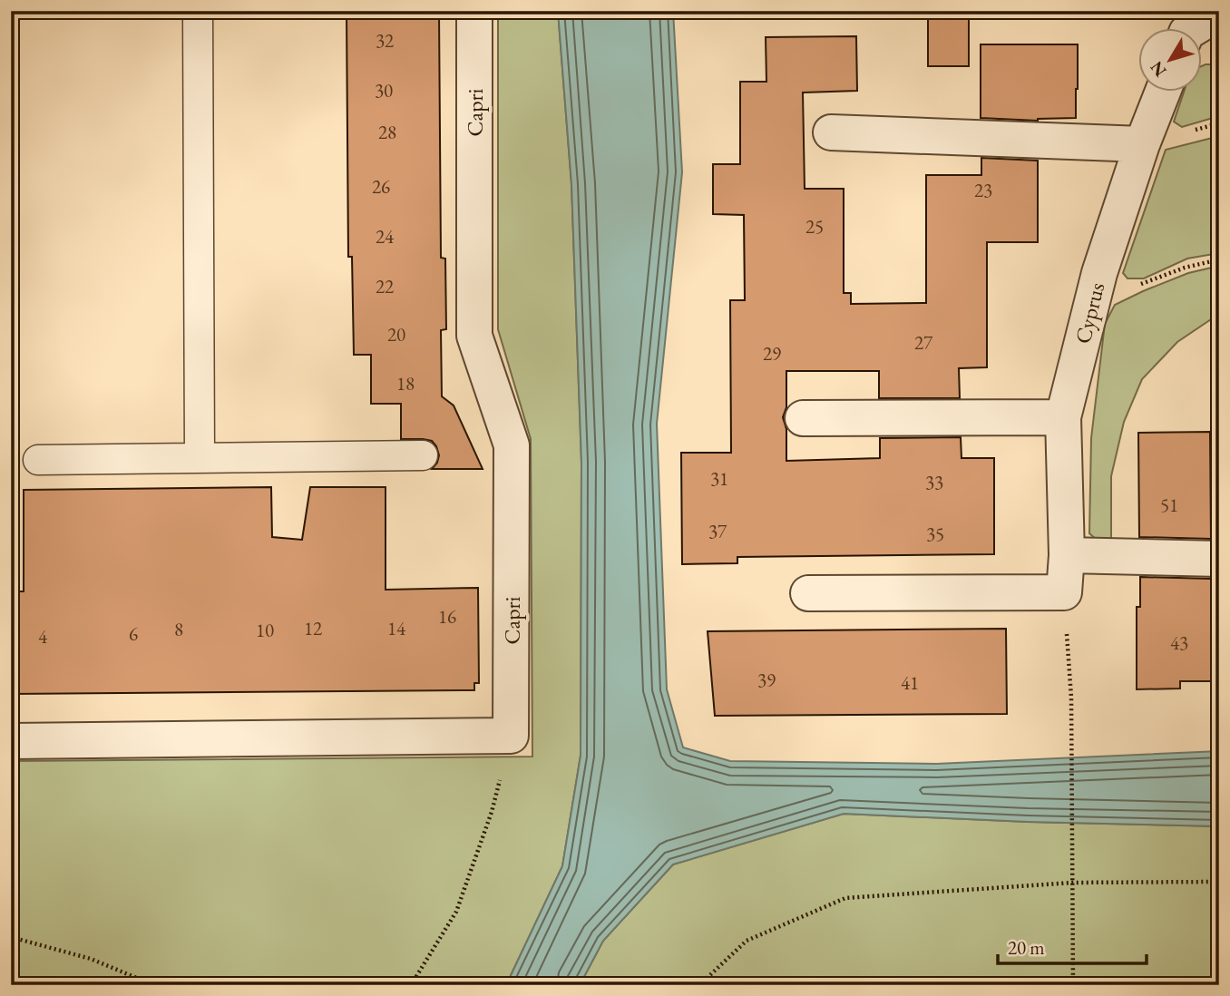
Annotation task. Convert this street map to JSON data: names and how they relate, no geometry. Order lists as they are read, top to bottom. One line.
{"streets":{"street":["Capri","Cyprus"]},"house_numbers":["32","30","28","26","23","25","24","22","20","27","29","18","31","33","51","37","35","16","12","14","8","10","6","4","43","39","41"],"scale_bar":"20 m","north":"bottom left"}
